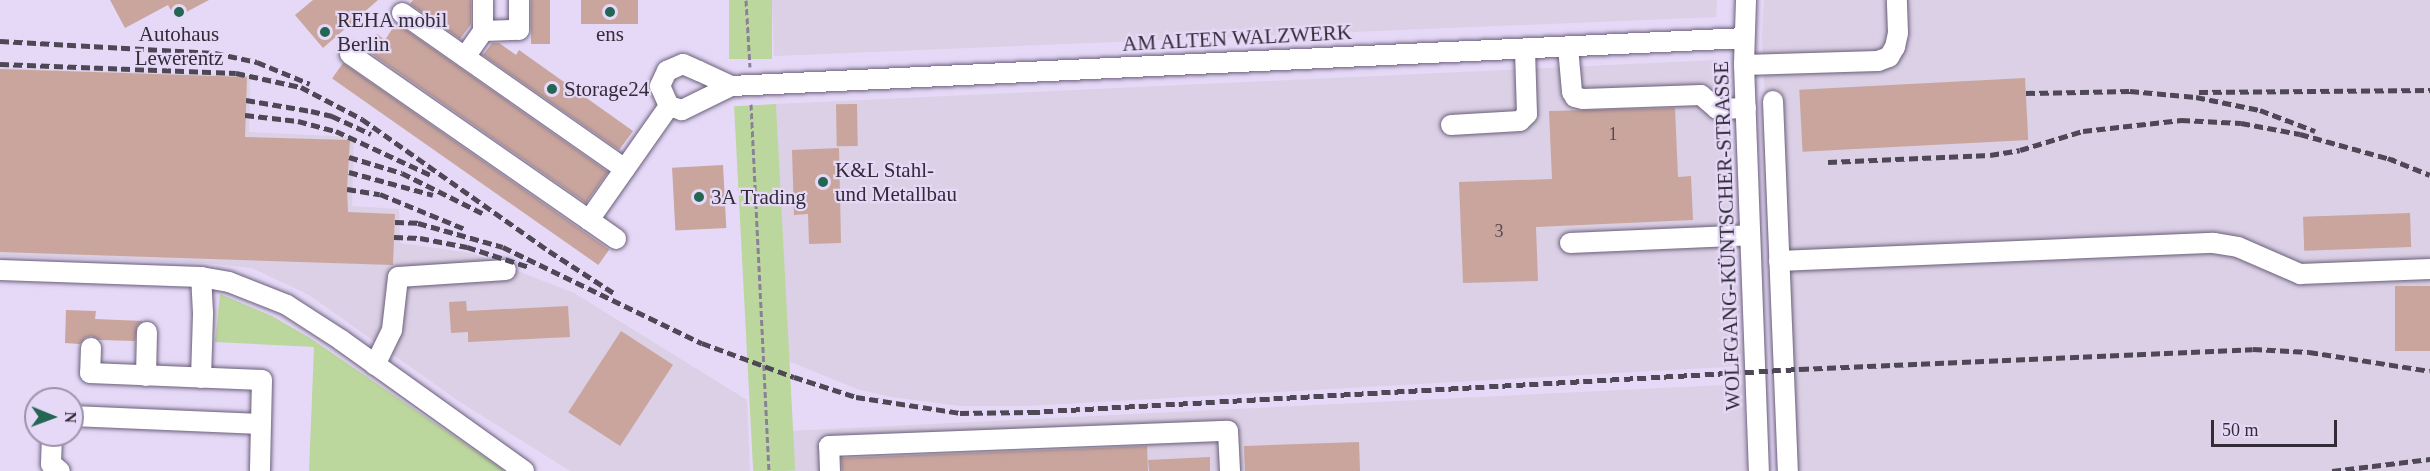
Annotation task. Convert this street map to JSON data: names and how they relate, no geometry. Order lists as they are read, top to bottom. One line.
{"streets":{"street":["AM ALTEN WALZWERK","WOLFGANG-KÜNTSCHER-STRASSE"]},"crossings":[["AM ALTEN WALZWERK","WOLFGANG-KÜNTSCHER-STRASSE"]],"places":["Autohaus Lewerentz","ens","REHA mobil Berlin","Storage24","K&L Stahl- und Metallbau","3A Trading"],"house_numbers":["1","3"],"scale_bar":"50 m","north":"right"}
